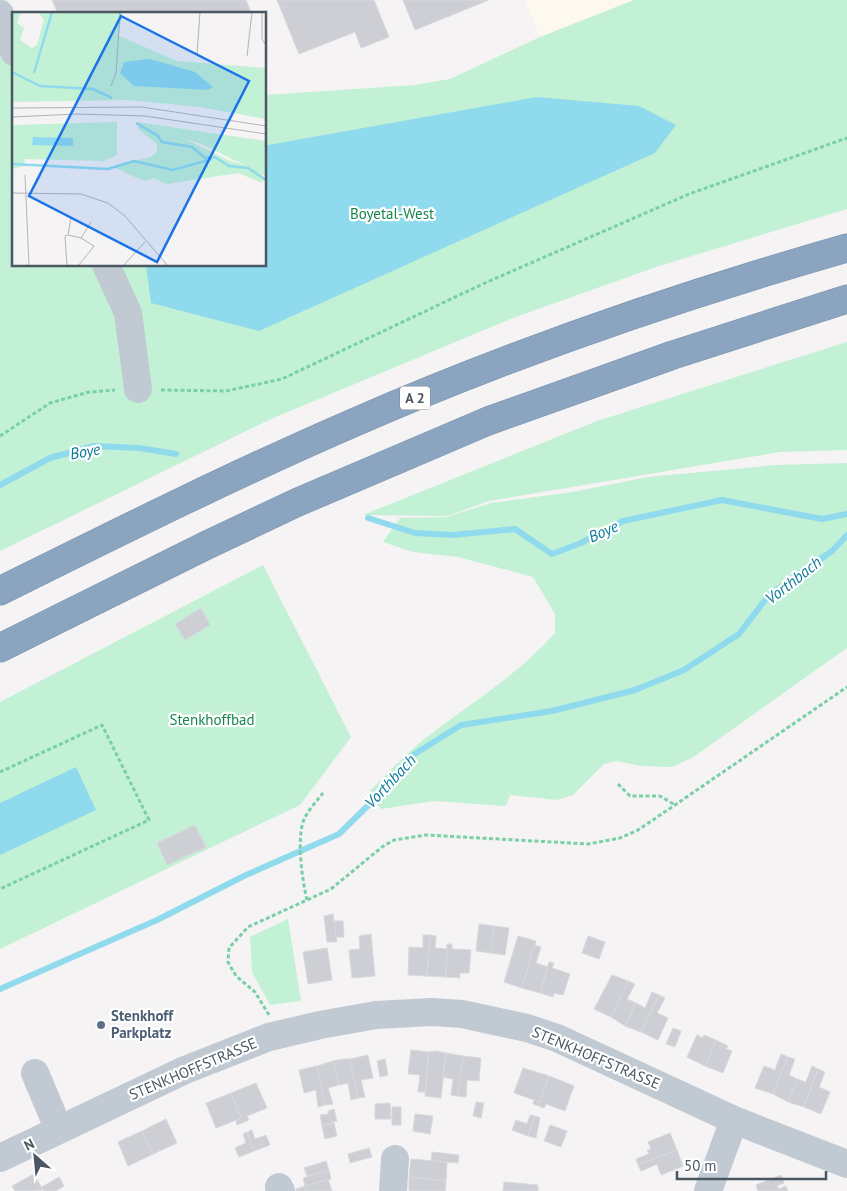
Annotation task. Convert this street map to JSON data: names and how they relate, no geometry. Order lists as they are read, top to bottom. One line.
{"streets":{"highway":["A 2"],"street":["STENKHOFFSTRASSE"]},"water":["Boye","Vorthbach"],"parks":["Boyetal-West","Stenkhoffbad"],"places":["Stenkhoff Parkplatz"],"scale_bar":"50 m","north":"top left"}
